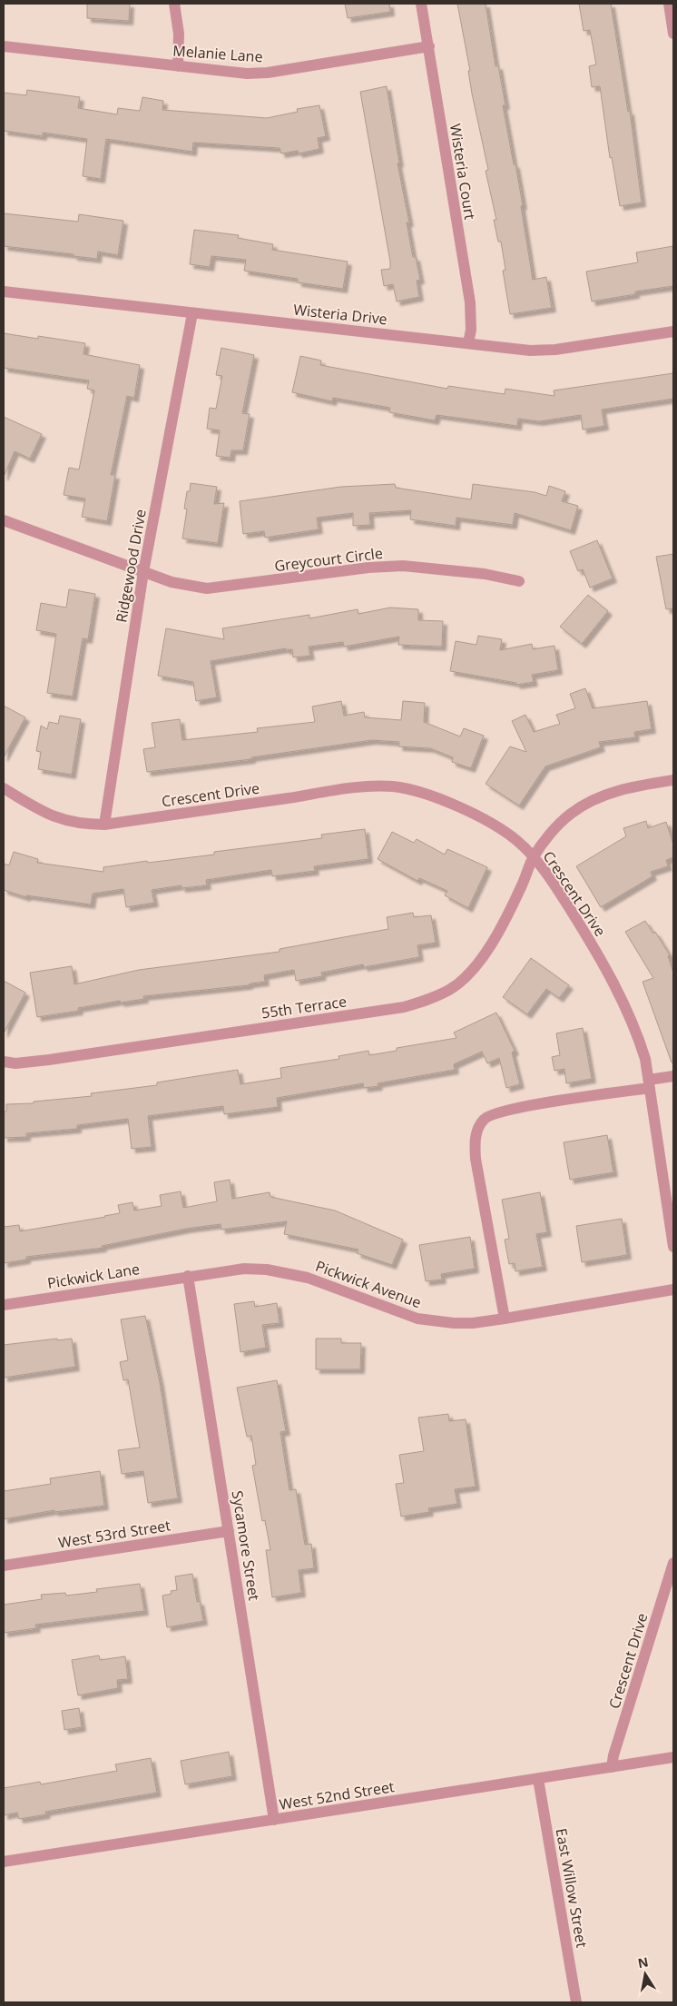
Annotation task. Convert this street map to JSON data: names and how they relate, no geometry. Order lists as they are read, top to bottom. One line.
{"streets":{"street":["Melanie Lane","Wisteria Court","Wisteria Drive","Greycourt Circle","Ridgewood Drive","Crescent Drive","55th Terrace","Pickwick Lane","Pickwick Avenue","West 53rd Street","Sycamore Street","West 52nd Street","East Willow Street"]},"crossings":[["Melanie Lane","Wisteria Court"],["Wisteria Court","Wisteria Drive"],["Wisteria Drive","Ridgewood Drive"],["Greycourt Circle","Ridgewood Drive"],["Ridgewood Drive","Crescent Drive"],["Crescent Drive","55th Terrace"],["Crescent Drive","West 52nd Street"],["Pickwick Lane","Pickwick Avenue"],["Pickwick Lane","Sycamore Street"],["Pickwick Avenue","Sycamore Street"],["West 53rd Street","Sycamore Street"],["Sycamore Street","West 52nd Street"],["West 52nd Street","East Willow Street"]],"north":"top"}
